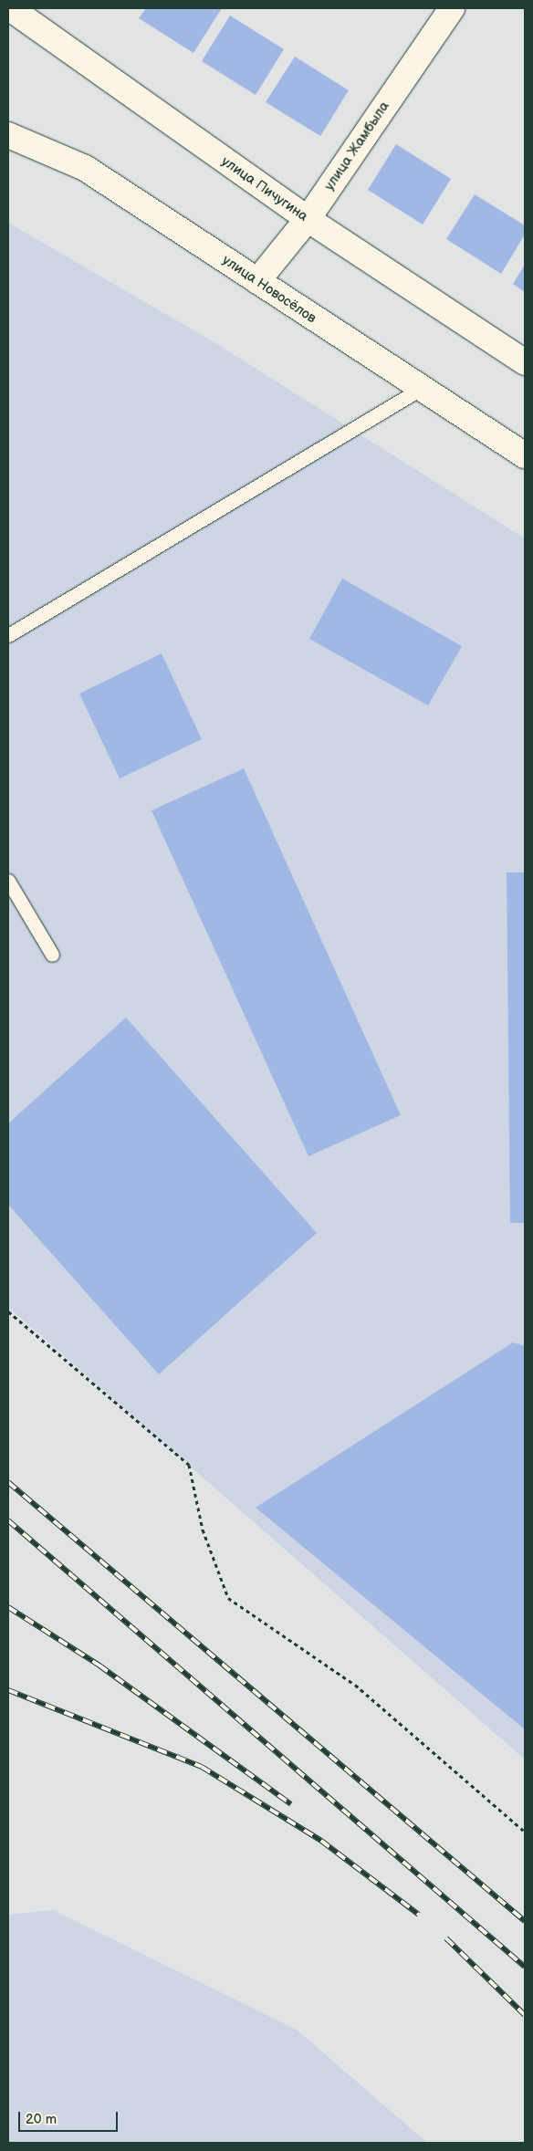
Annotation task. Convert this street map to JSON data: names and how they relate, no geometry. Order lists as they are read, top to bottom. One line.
{"streets":{"street":["улица Жамбыла","улица Пичугина","улица Новосёлов"]},"crossings":[["улица Жамбыла","улица Пичугина"],["улица Жамбыла","улица Новосёлов"]],"scale_bar":"20 m"}
